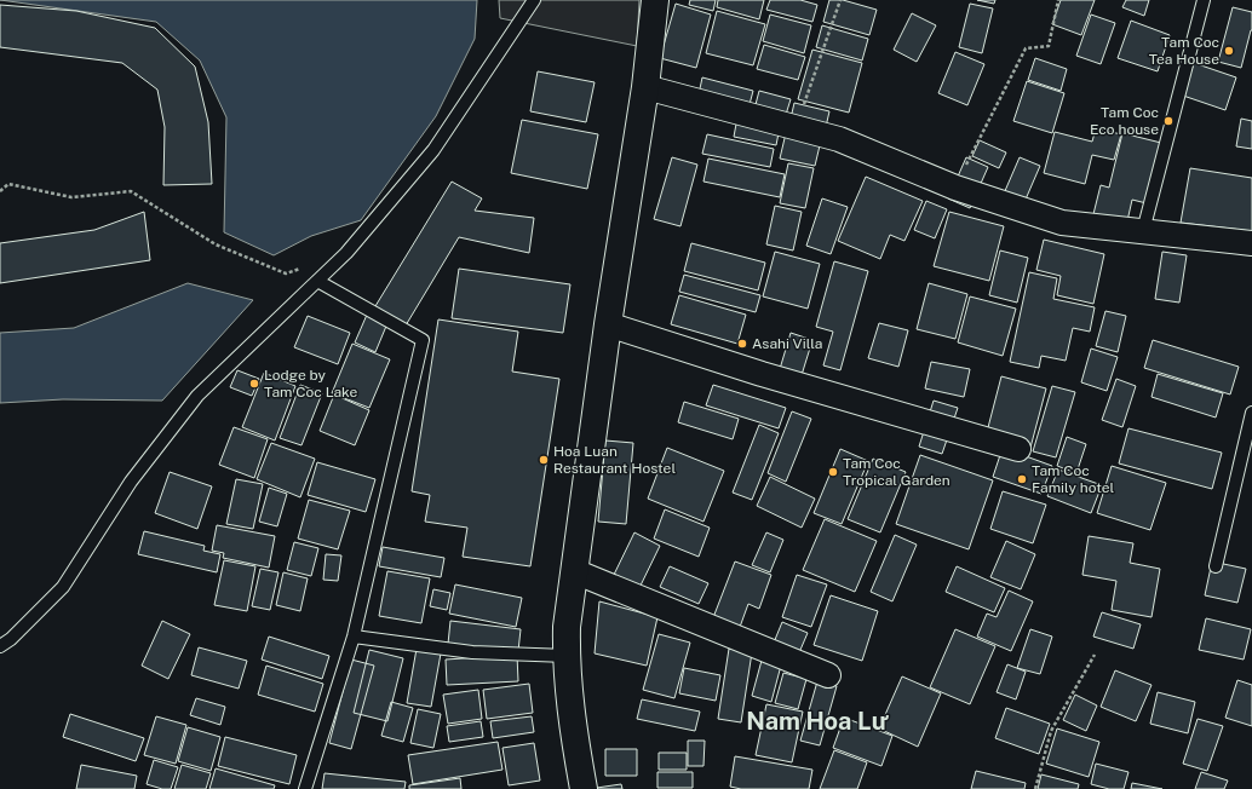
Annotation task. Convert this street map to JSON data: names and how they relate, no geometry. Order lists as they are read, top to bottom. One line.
{"districts":["Nam Hoa Lư"],"places":["Tam Coc Tea House","Tam Coc Eco house","Asahi Villa","Lodge by Tam Coc Lake","Hoa Luan Restaurant Hostel","Tam Coc Tropical Garden","Tam Coc Family hotel"]}
